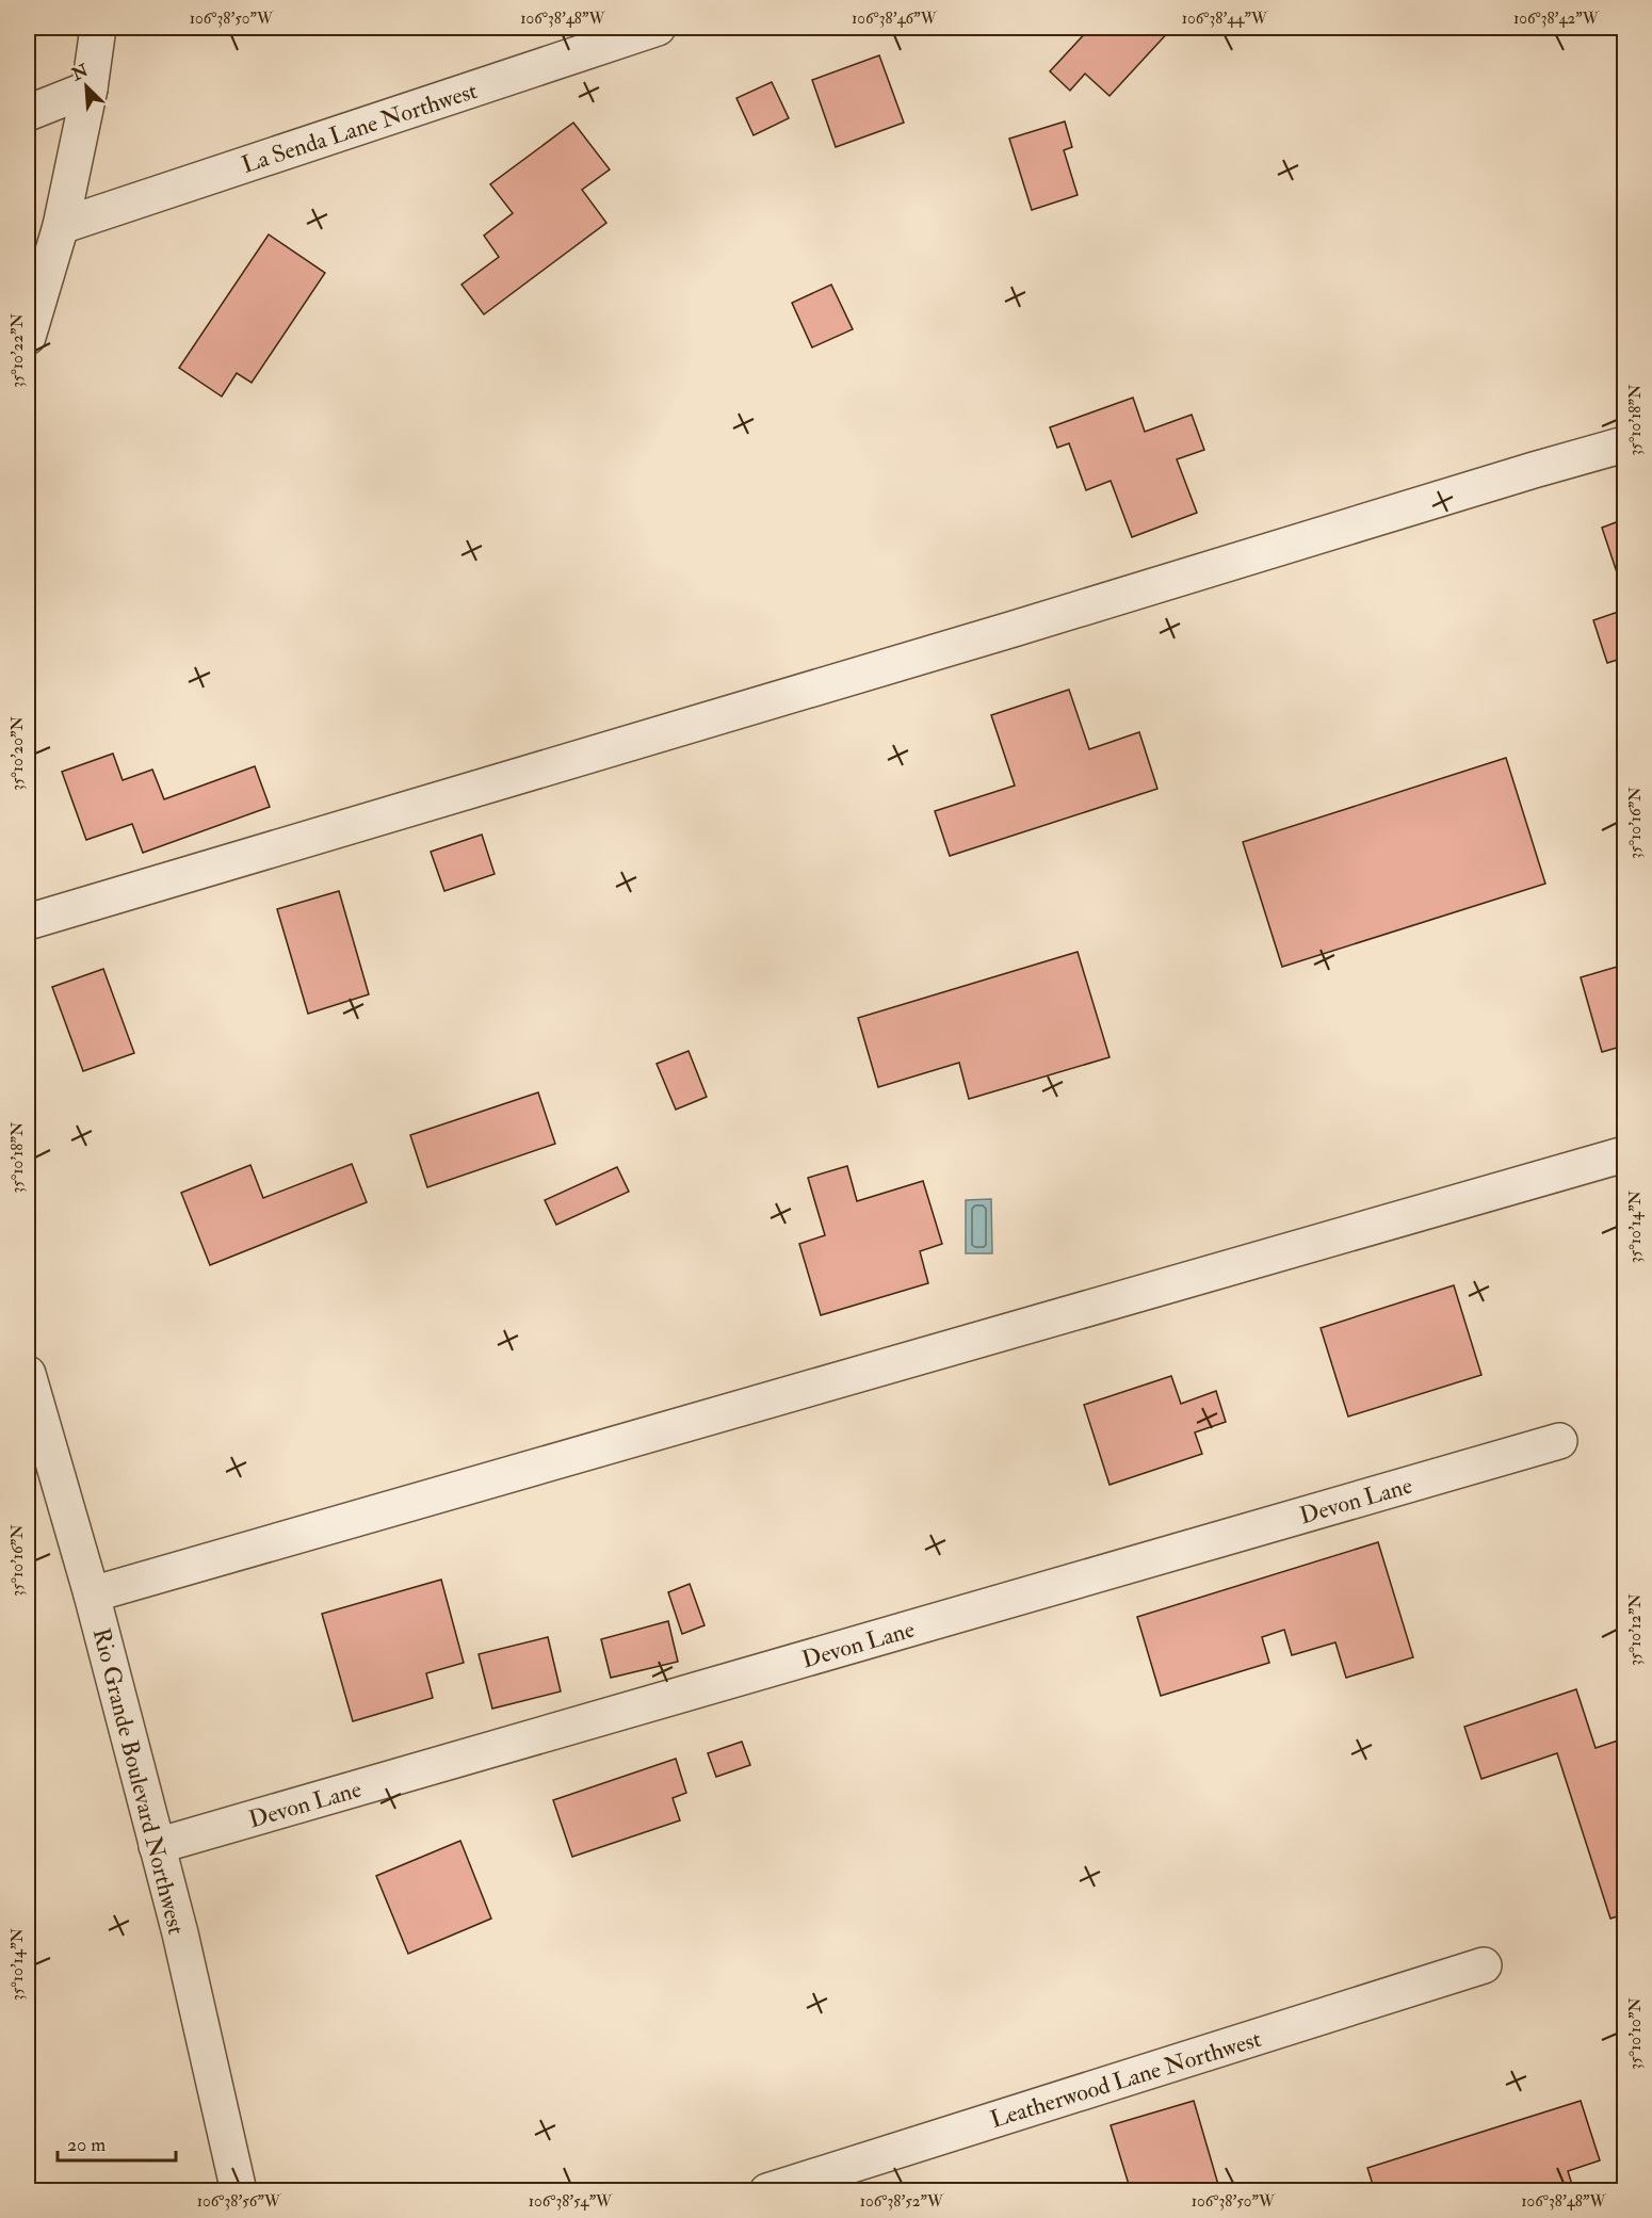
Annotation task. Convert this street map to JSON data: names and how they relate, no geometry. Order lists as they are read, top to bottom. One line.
{"streets":{"street":["La Senda Lane Northwest","Devon Lane","Rio Grande Boulevard Northwest","Leatherwood Lane Northwest"]},"crossings":[["Devon Lane","Rio Grande Boulevard Northwest"]],"scale_bar":"20 m","north":"top left","coordinates":["106°38'50\"W","106°38'48\"W","106°38'46\"W","106°38'44\"W","106°38'42\"W","35°10'22\"N","35°10'18\"N","35°10'20\"N","35°10'16\"N","35°10'14\"N","35°10'12\"N","35°10'10\"N","106°38'56\"W","106°38'54\"W","106°38'52\"W"]}
